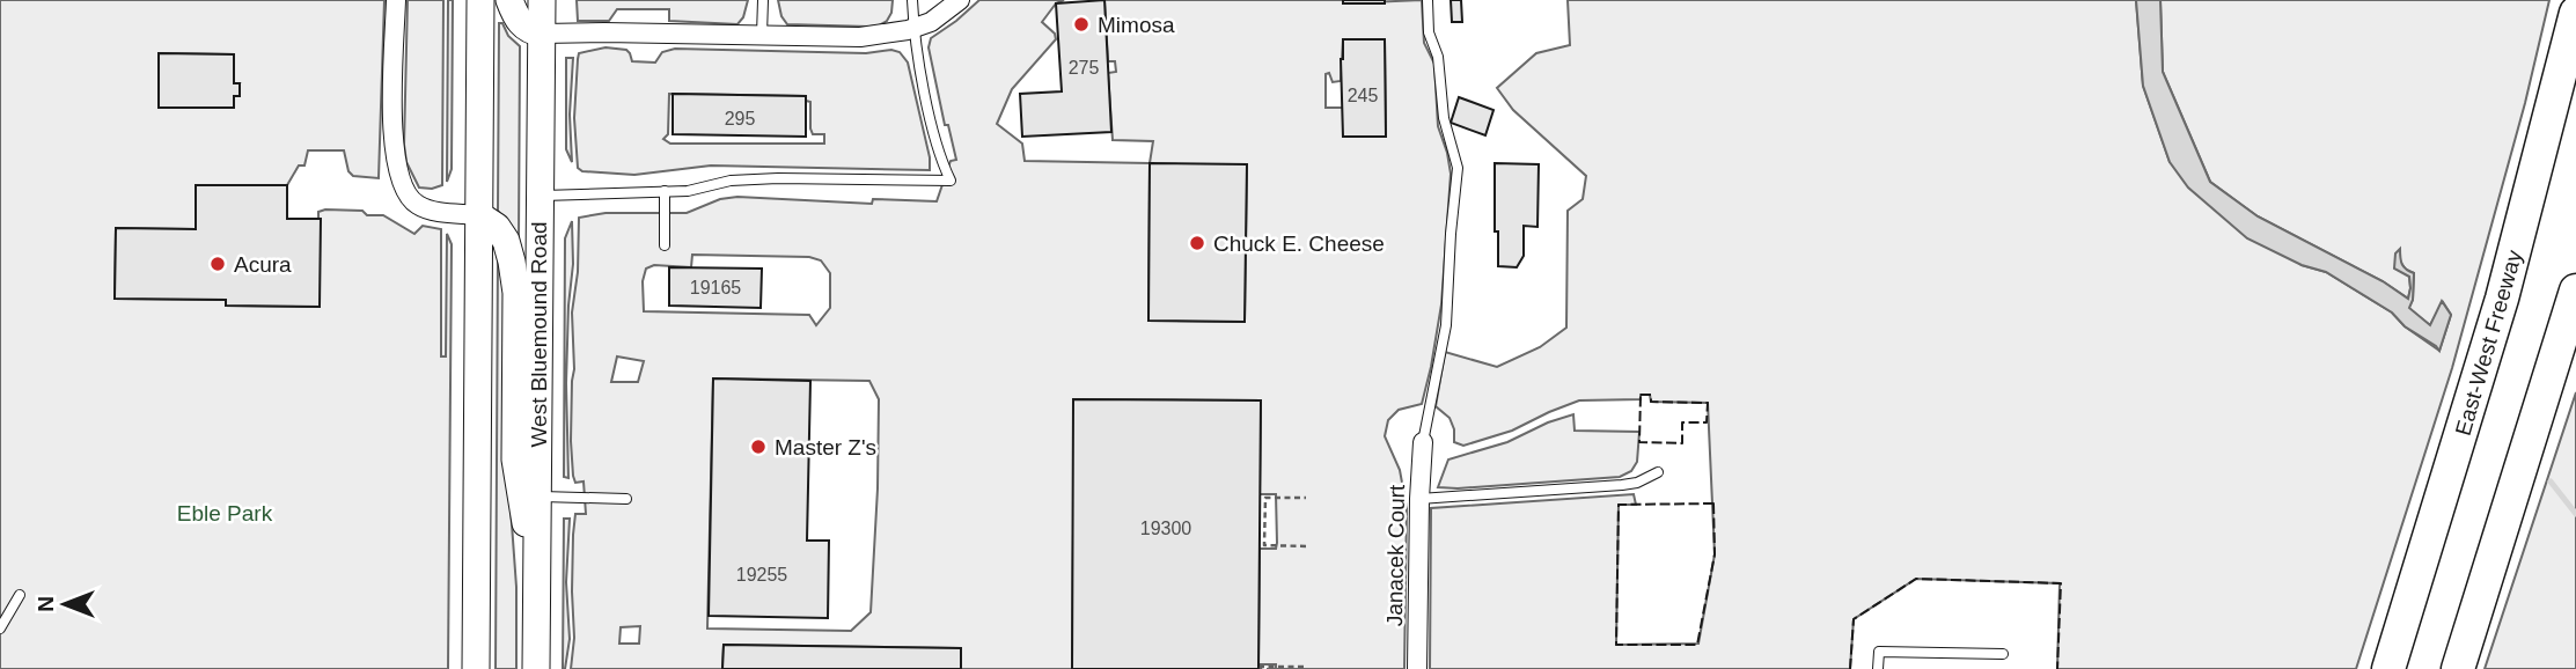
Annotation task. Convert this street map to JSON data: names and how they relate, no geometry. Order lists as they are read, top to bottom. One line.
{"streets":{"highway":["East-West Freeway"],"main road":["West Bluemound Road"],"street":["Janacek Court"]},"parks":["Eble Park"],"places":["Mimosa","Chuck E. Cheese","Acura","Master Z's"],"house_numbers":["275","245","295","19165","19300","19255"],"north":"left"}
